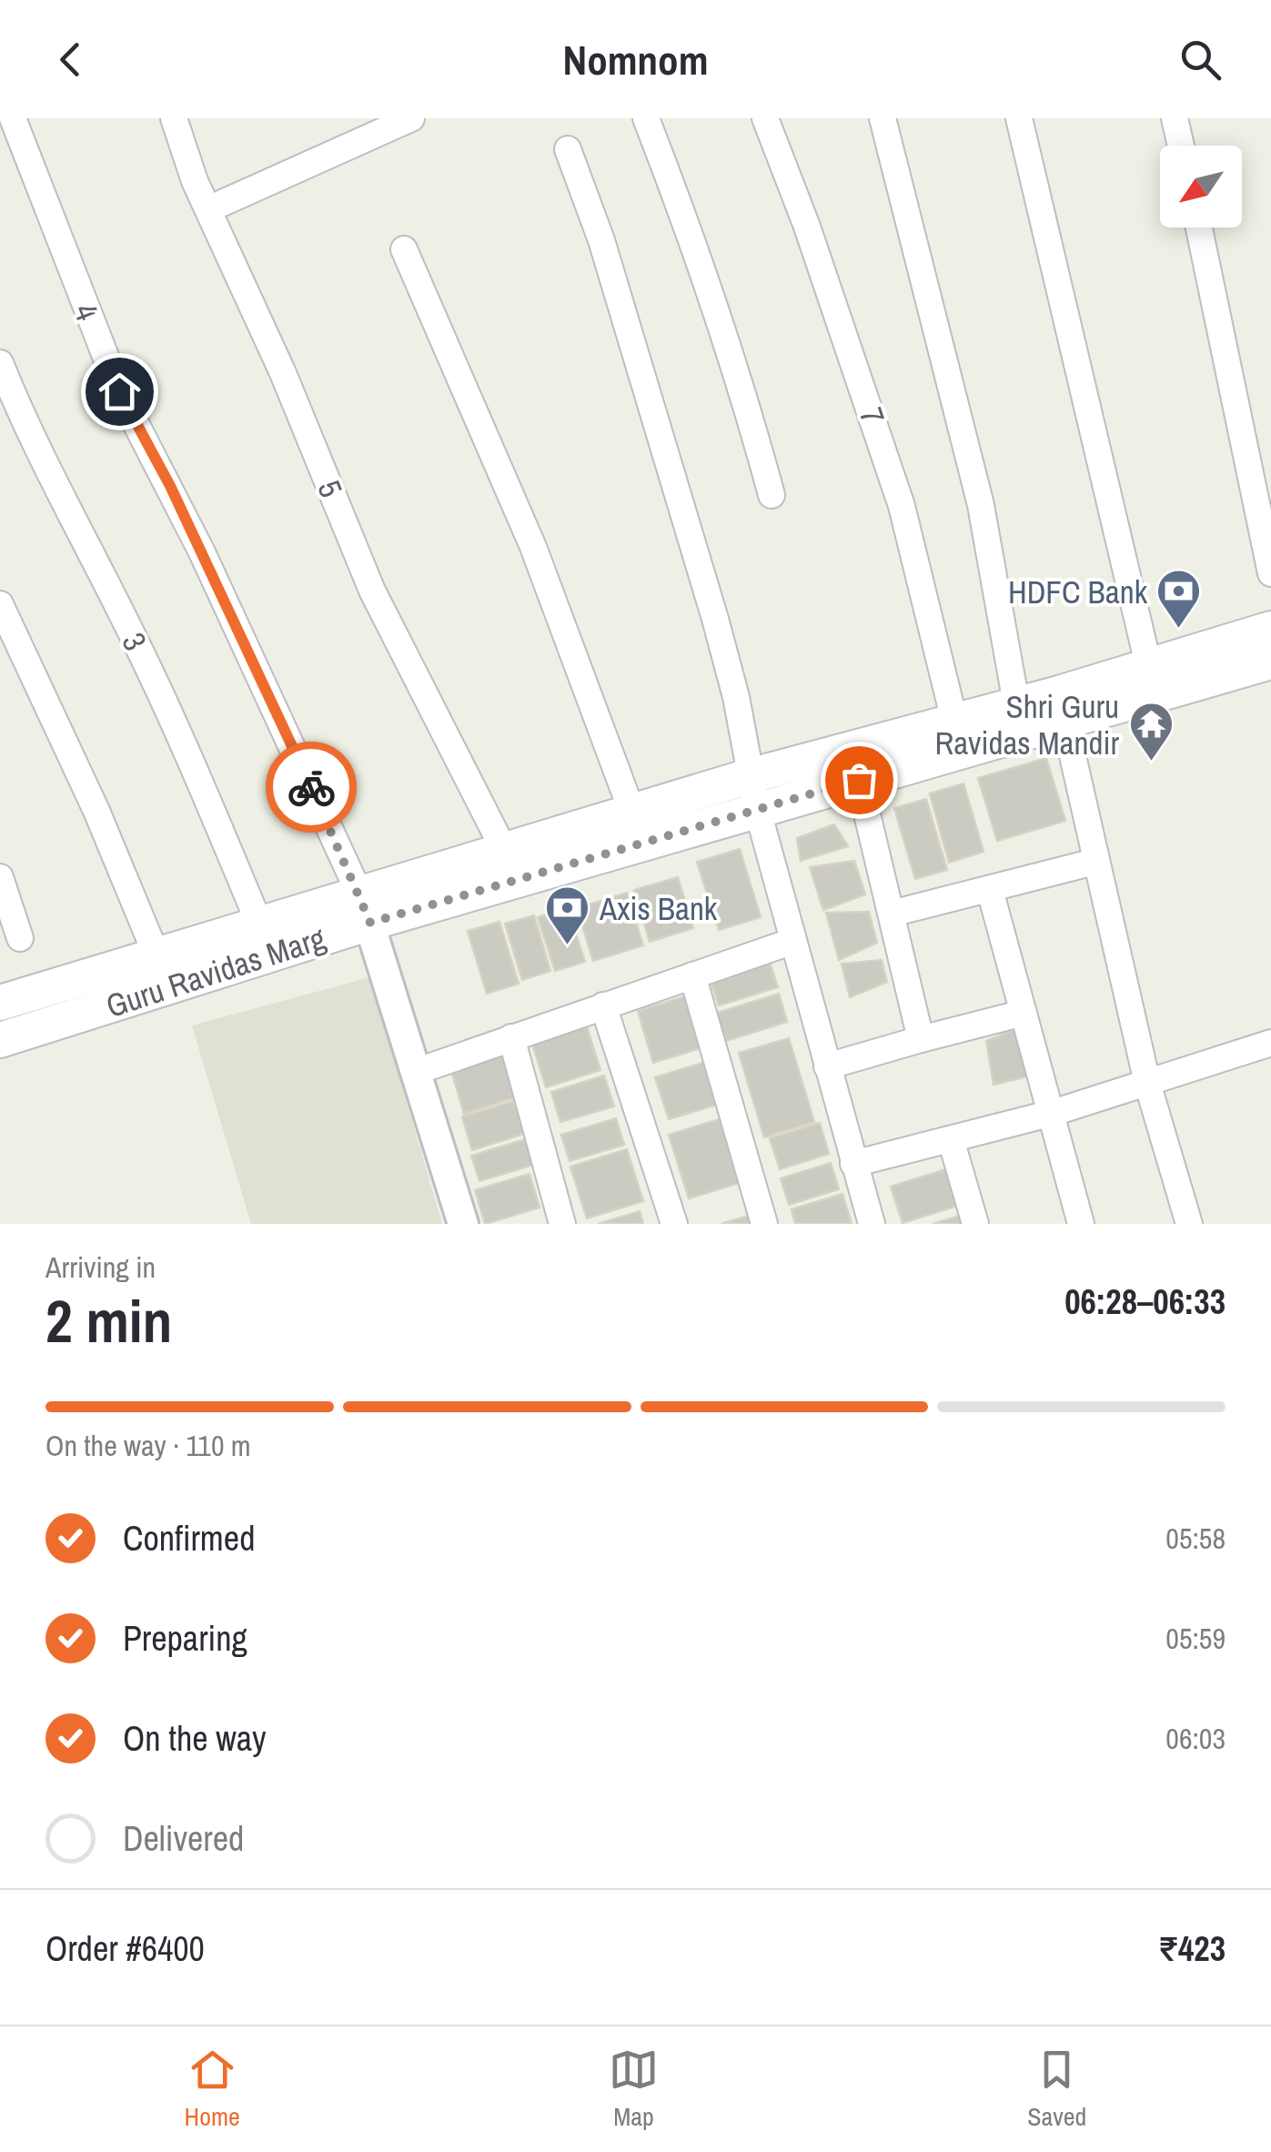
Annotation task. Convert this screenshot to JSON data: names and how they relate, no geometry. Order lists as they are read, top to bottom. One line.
{"streets":{"main road":["Guru Ravidas Marg"],"street":["4","7","5","3"]},"crossings":[["4","Guru Ravidas Marg"],["7","Guru Ravidas Marg"],["5","Guru Ravidas Marg"],["3","Guru Ravidas Marg"]],"places":{"bank":["HDFC Bank","Axis Bank"],"temple":["Shri Guru Ravidas Mandir"]},"north":"bottom left","page":{"header":"Nomnom","heading":["2 min","Arriving in","06:28–06:33"],"panel":["Order #6400","₹423"],"bar":"On the way · 110 m","list":[["Confirmed","05:58"],["Preparing","05:59"],["On the way","06:03"],"Delivered"],"tabs":["Home","Map","Saved"]}}
